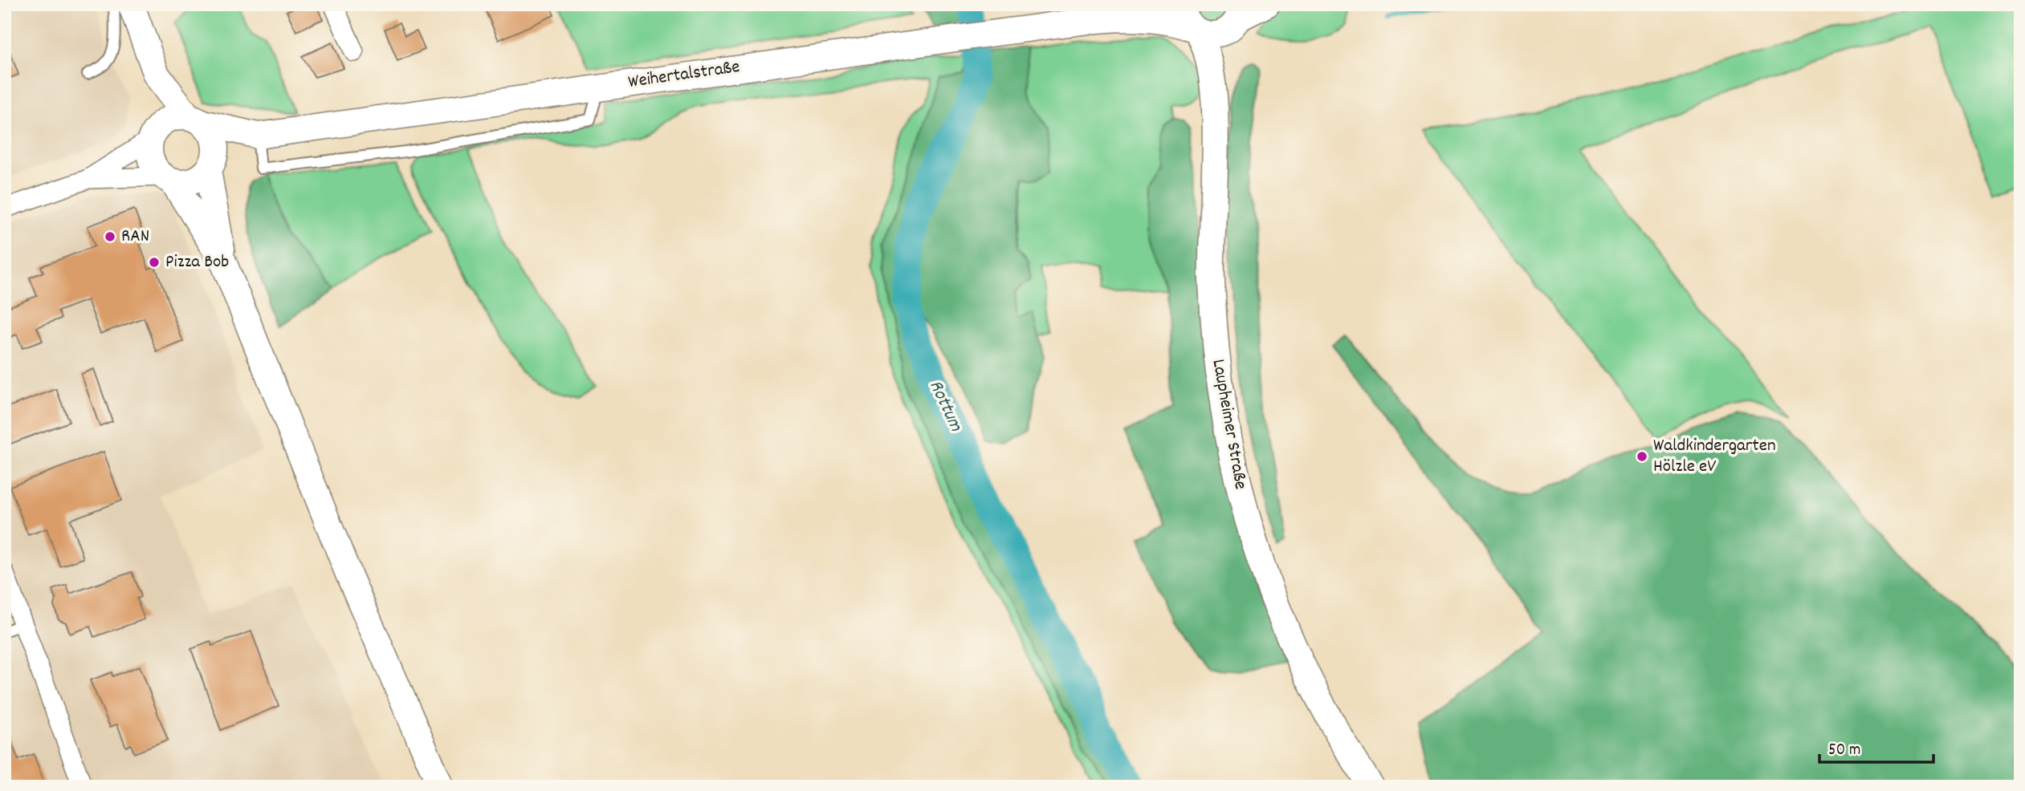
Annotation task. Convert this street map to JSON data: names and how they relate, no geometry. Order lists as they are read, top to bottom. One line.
{"streets":{"street":["Weihertalstraße","Laupheimer Straße"]},"crossings":[["Weihertalstraße","Laupheimer Straße"]],"water":["Rottum"],"places":["RAN","Pizza Bob","Waldkindergarten Hölzle eV"],"scale_bar":"50 m"}
